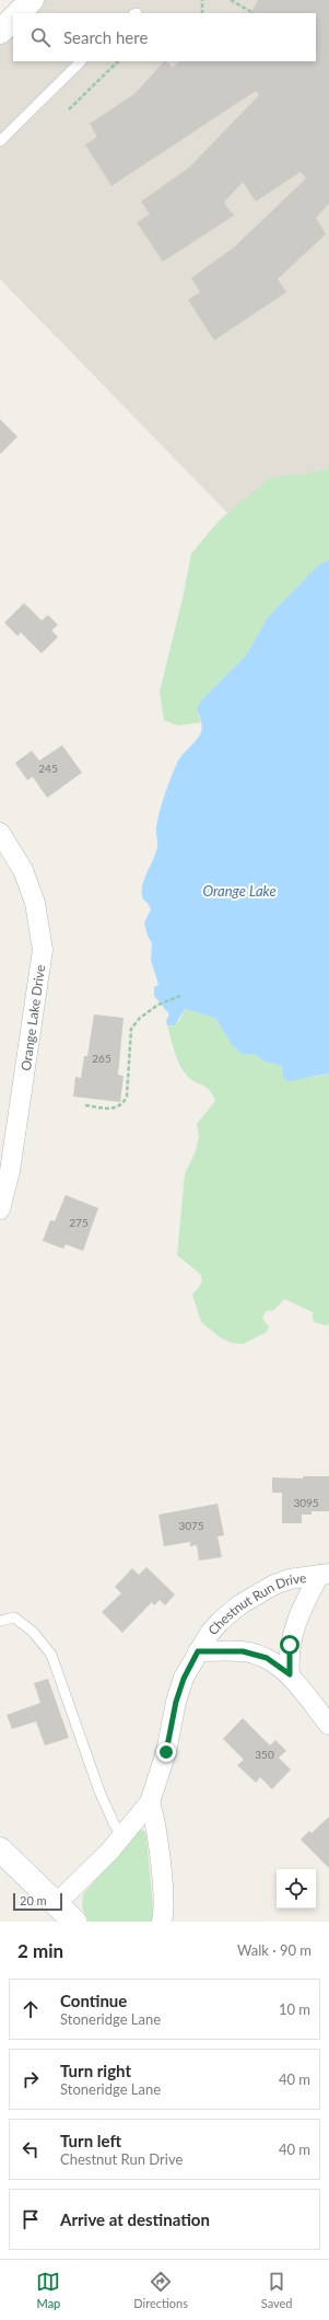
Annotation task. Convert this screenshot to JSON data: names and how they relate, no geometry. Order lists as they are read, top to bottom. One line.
{"streets":{"street":["Orange Lake Drive","Chestnut Run Drive"]},"water":["Orange Lake"],"house_numbers":["245","265","275","3095","3075","350"],"scale_bar":"20 m","page":{"search":"Search here","scale":"20 m","heading":["2 min","Walk · 90 m"],"list":[["Continue","Stoneridge Lane","10 m"],["Turn right","Stoneridge Lane","40 m"],["Turn left","Chestnut Run Drive","40 m"],"Arrive at destination"],"nav":["Map","Directions","Saved"]}}
